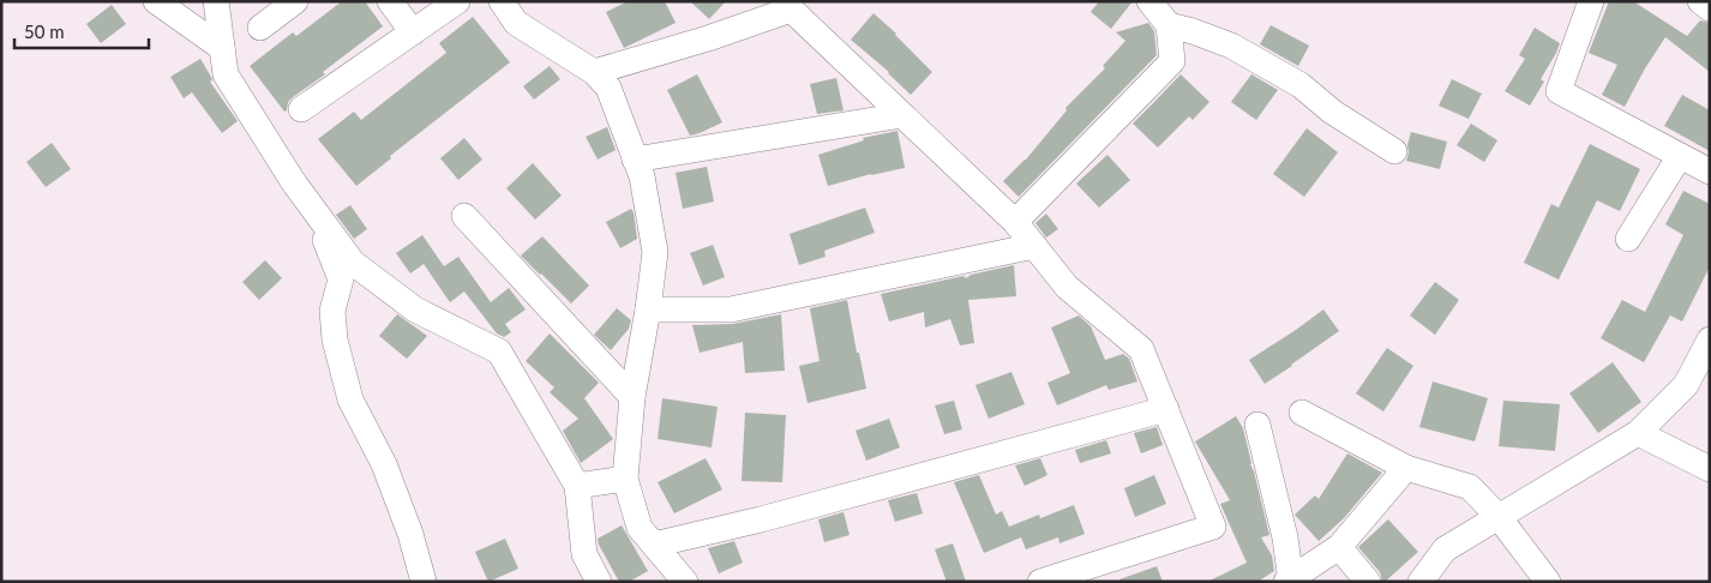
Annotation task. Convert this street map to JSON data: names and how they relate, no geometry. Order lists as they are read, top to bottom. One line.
{"scale_bar":"50 m"}
